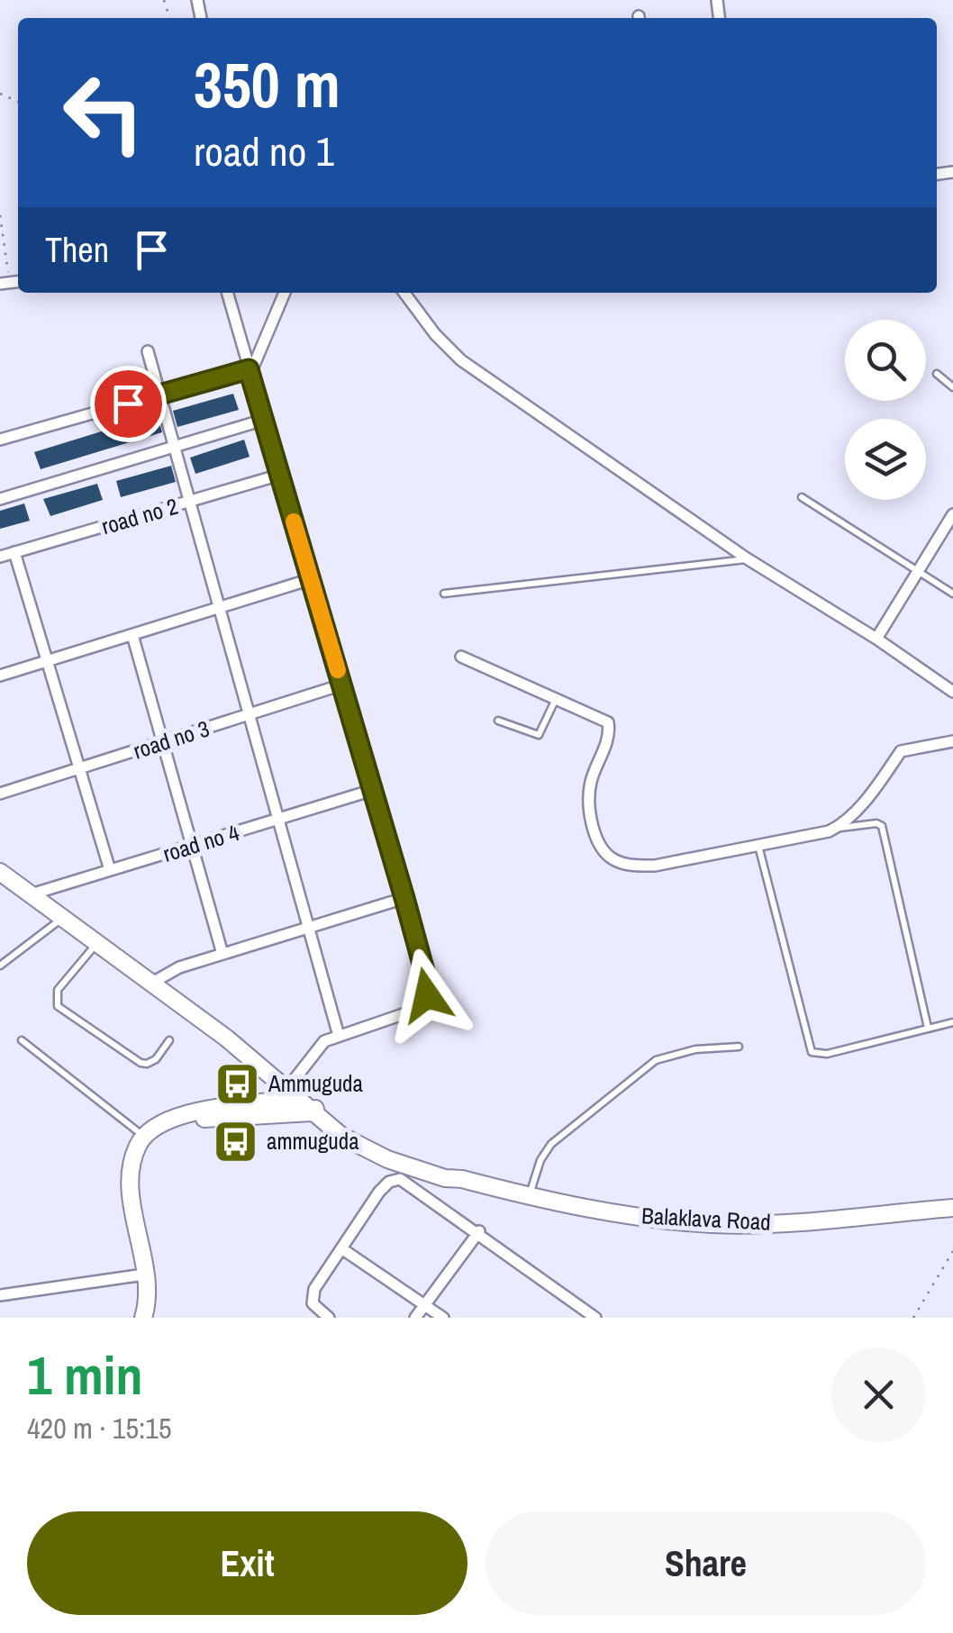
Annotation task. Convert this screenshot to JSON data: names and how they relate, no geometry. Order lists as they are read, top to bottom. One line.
{"streets":{"main road":["Balaklava Road"],"street":["road no 2","road no 3","road no 4"]},"crossings":[["road no 4","Balaklava Road"]],"places":{"bus stop":["Ammuguda","ammuguda"]},"page":{"turn":["350 m","road no 1"],"then":"Then","heading":["1 min","420 m · 15:15"],"buttons":["Exit","Share"]}}
